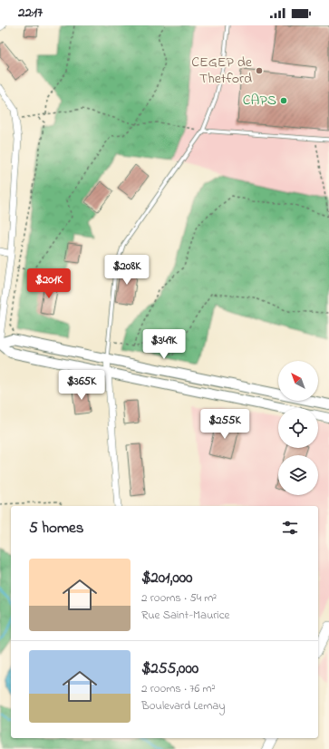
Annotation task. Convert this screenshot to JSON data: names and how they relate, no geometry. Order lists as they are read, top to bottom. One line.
{"places":["CEGEP de Thetford","CAPS"],"north":"top left","page":{"status":"22:17","price":["$208K","$201K","$349K","$365K","$255K"],"heading":"5 homes","list":[{"name":"$201,000","note":"2 rooms · 54 m² · Rue Saint-Maurice"},{"name":"$255,000","note":"2 rooms · 76 m² · Boulevard Lemay"}]}}
